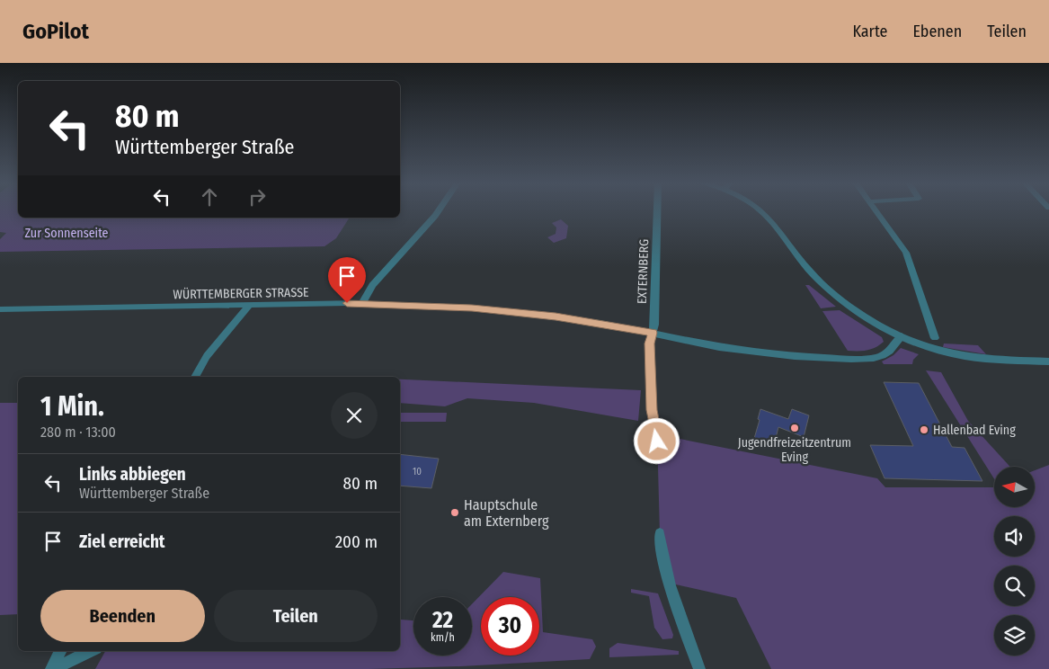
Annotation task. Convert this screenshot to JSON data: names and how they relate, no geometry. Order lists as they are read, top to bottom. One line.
{"streets":{"street":["EXTERNBERG","WÜRTTEMBERGER STRASSE"]},"crossings":[["EXTERNBERG","WÜRTTEMBERGER STRASSE"]],"parks":["Zur Sonnenseite"],"places":["Jugendfreizeitzentrum Eving","Hallenbad Eving","Hauptschule am Externberg"],"house_numbers":["10"],"north":"left","page":{"header":"GoPilot","nav":["Karte","Ebenen","Teilen"],"turn":["80 m","Württemberger Straße"],"heading":["1 Min.","280 m · 13:00"],"list":[{"name":"Links abbiegen","note":"Württemberger Straße","value":"80 m"},{"name":"Ziel erreicht","value":"200 m"}],"buttons":["Beenden","Teilen"],"speed":"22 km/h","limit":"30"}}
